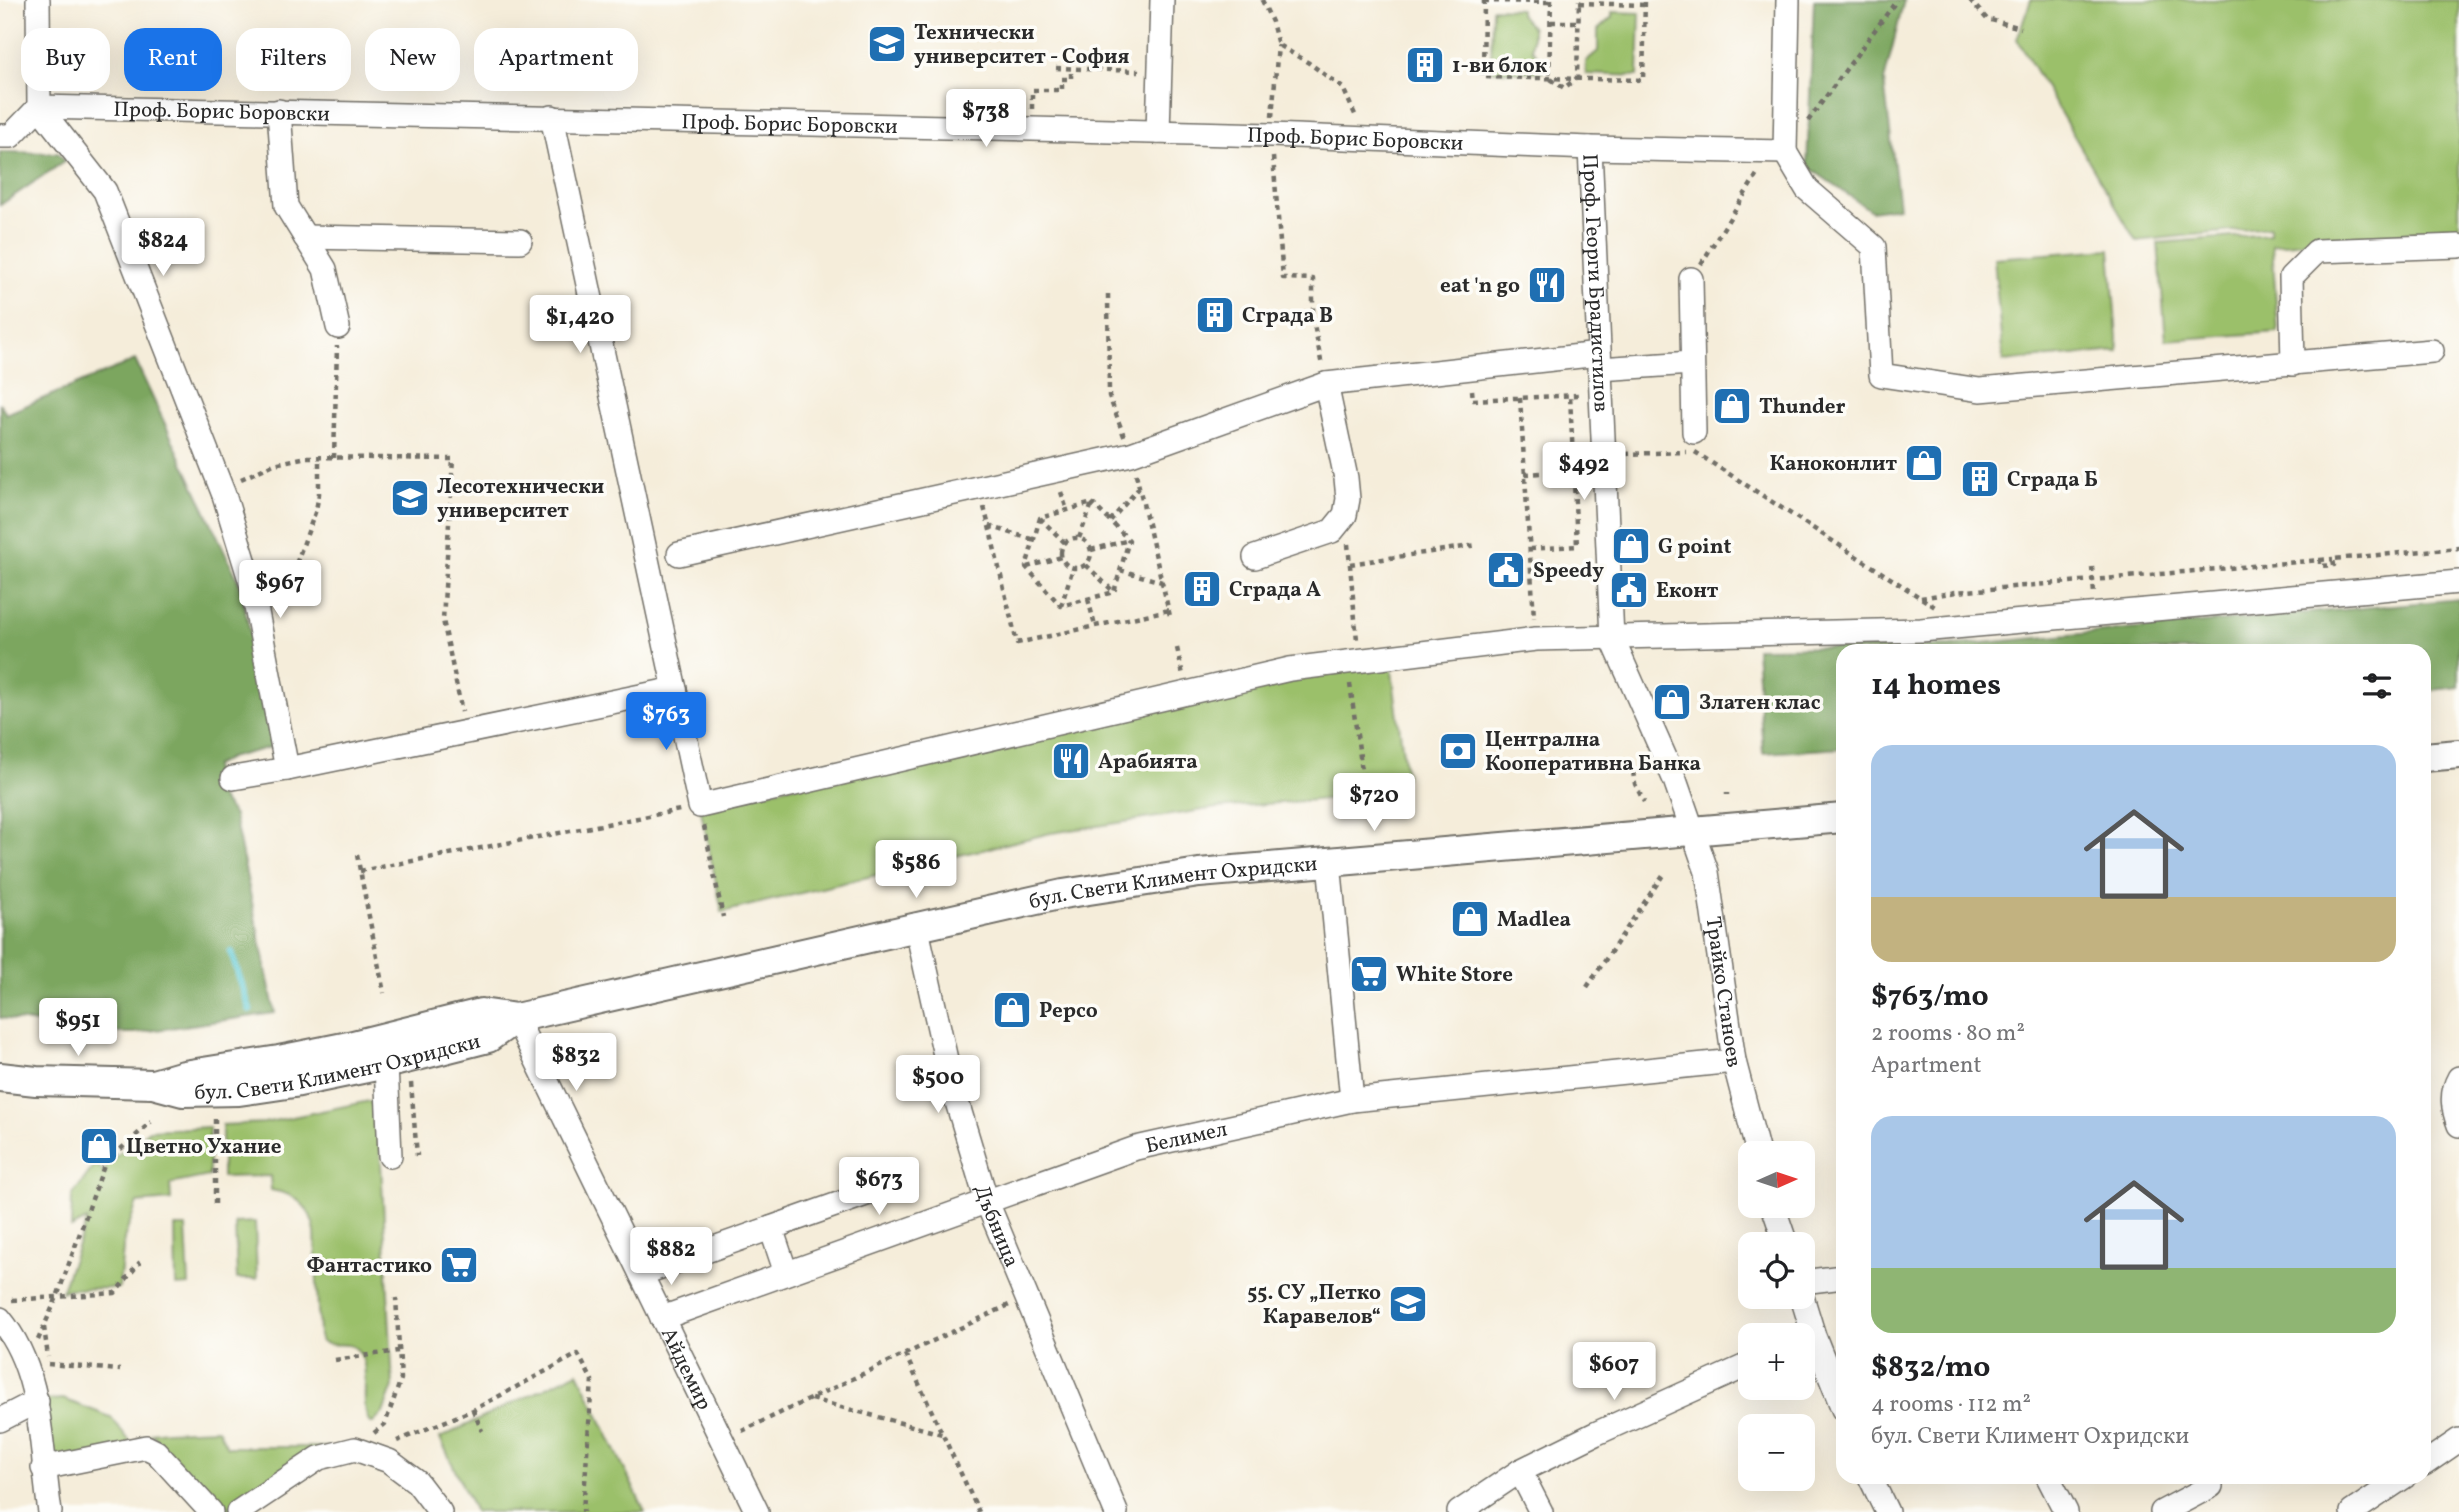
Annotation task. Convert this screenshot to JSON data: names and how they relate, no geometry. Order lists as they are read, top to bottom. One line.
{"streets":{"main road":["бул. Свети Климент Охридски"],"street":["Проф. Борис Боровски","Проф. Георги Брадистилов","Трайко Станоев","Белимел","Дъбница","Айдемир"]},"crossings":[["Проф. Борис Боровски","Проф. Георги Брадистилов"],["Проф. Георги Брадистилов","бул. Свети Климент Охридски"],["Проф. Георги Брадистилов","Трайко Станоев"],["бул. Свети Климент Охридски","Трайко Станоев"],["бул. Свети Климент Охридски","Дъбница"],["бул. Свети Климент Охридски","Айдемир"],["Трайко Станоев","Белимел"],["Белимел","Дъбница"],["Белимел","Айдемир"]],"places":{"school or university":["Технически университет - София","Лесотехнически университет","55. СУ „Петко Каравелов“"],"building":["1-ви блок","Сграда В","Сграда Б","Сграда А"],"restaurant":["eat 'n go","Арабията"],"shop":["Thunder","Каноконлит","G point","Златен клас","Madlea","Pepco","Цветно Ухание"],"public building":["Speedy","Еконт"],"bank":["Централна Кооперативна Банка"],"supermarket":["White Store","Фантастико"]},"north":"right","page":{"chip":["Buy","Rent","Filters","New","Apartment"],"price":["$738","$824","$1,420","$492","$967","$763","$720","$586","$951","$832","$500","$673","$882","$607"],"heading":"14 homes","list":[{"name":"$763/mo","note":"2 rooms · 80 m² · Apartment"},{"name":"$832/mo","note":"4 rooms · 112 m² · бул. Свети Климент Охридски"}],"map_buttons":["+","−"]}}
